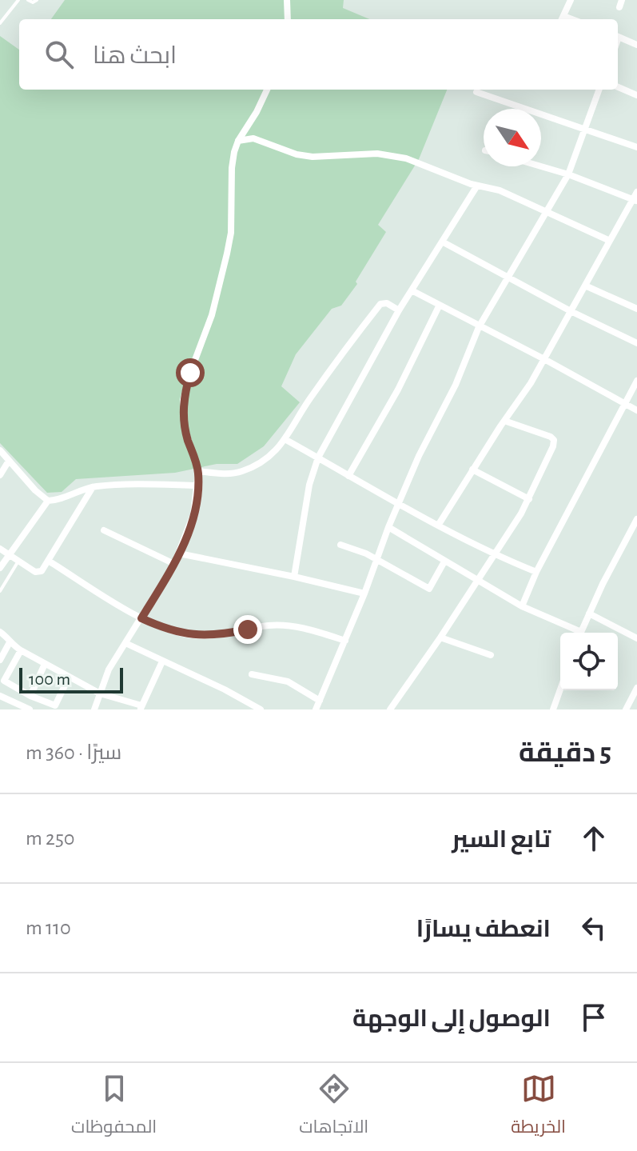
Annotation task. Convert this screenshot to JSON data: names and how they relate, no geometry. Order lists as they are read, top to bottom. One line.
{"scale_bar":"100 m","north":"bottom right","page":{"search":"ابحث هنا","scale":"100 m","heading":["5 دقيقة","سيرًا · 360 m"],"list":[["تابع السير","250 m"],["انعطف يسارًا","110 m"],"الوصول إلى الوجهة"],"nav":["الخريطة","الاتجاهات","المحفوظات"]}}
